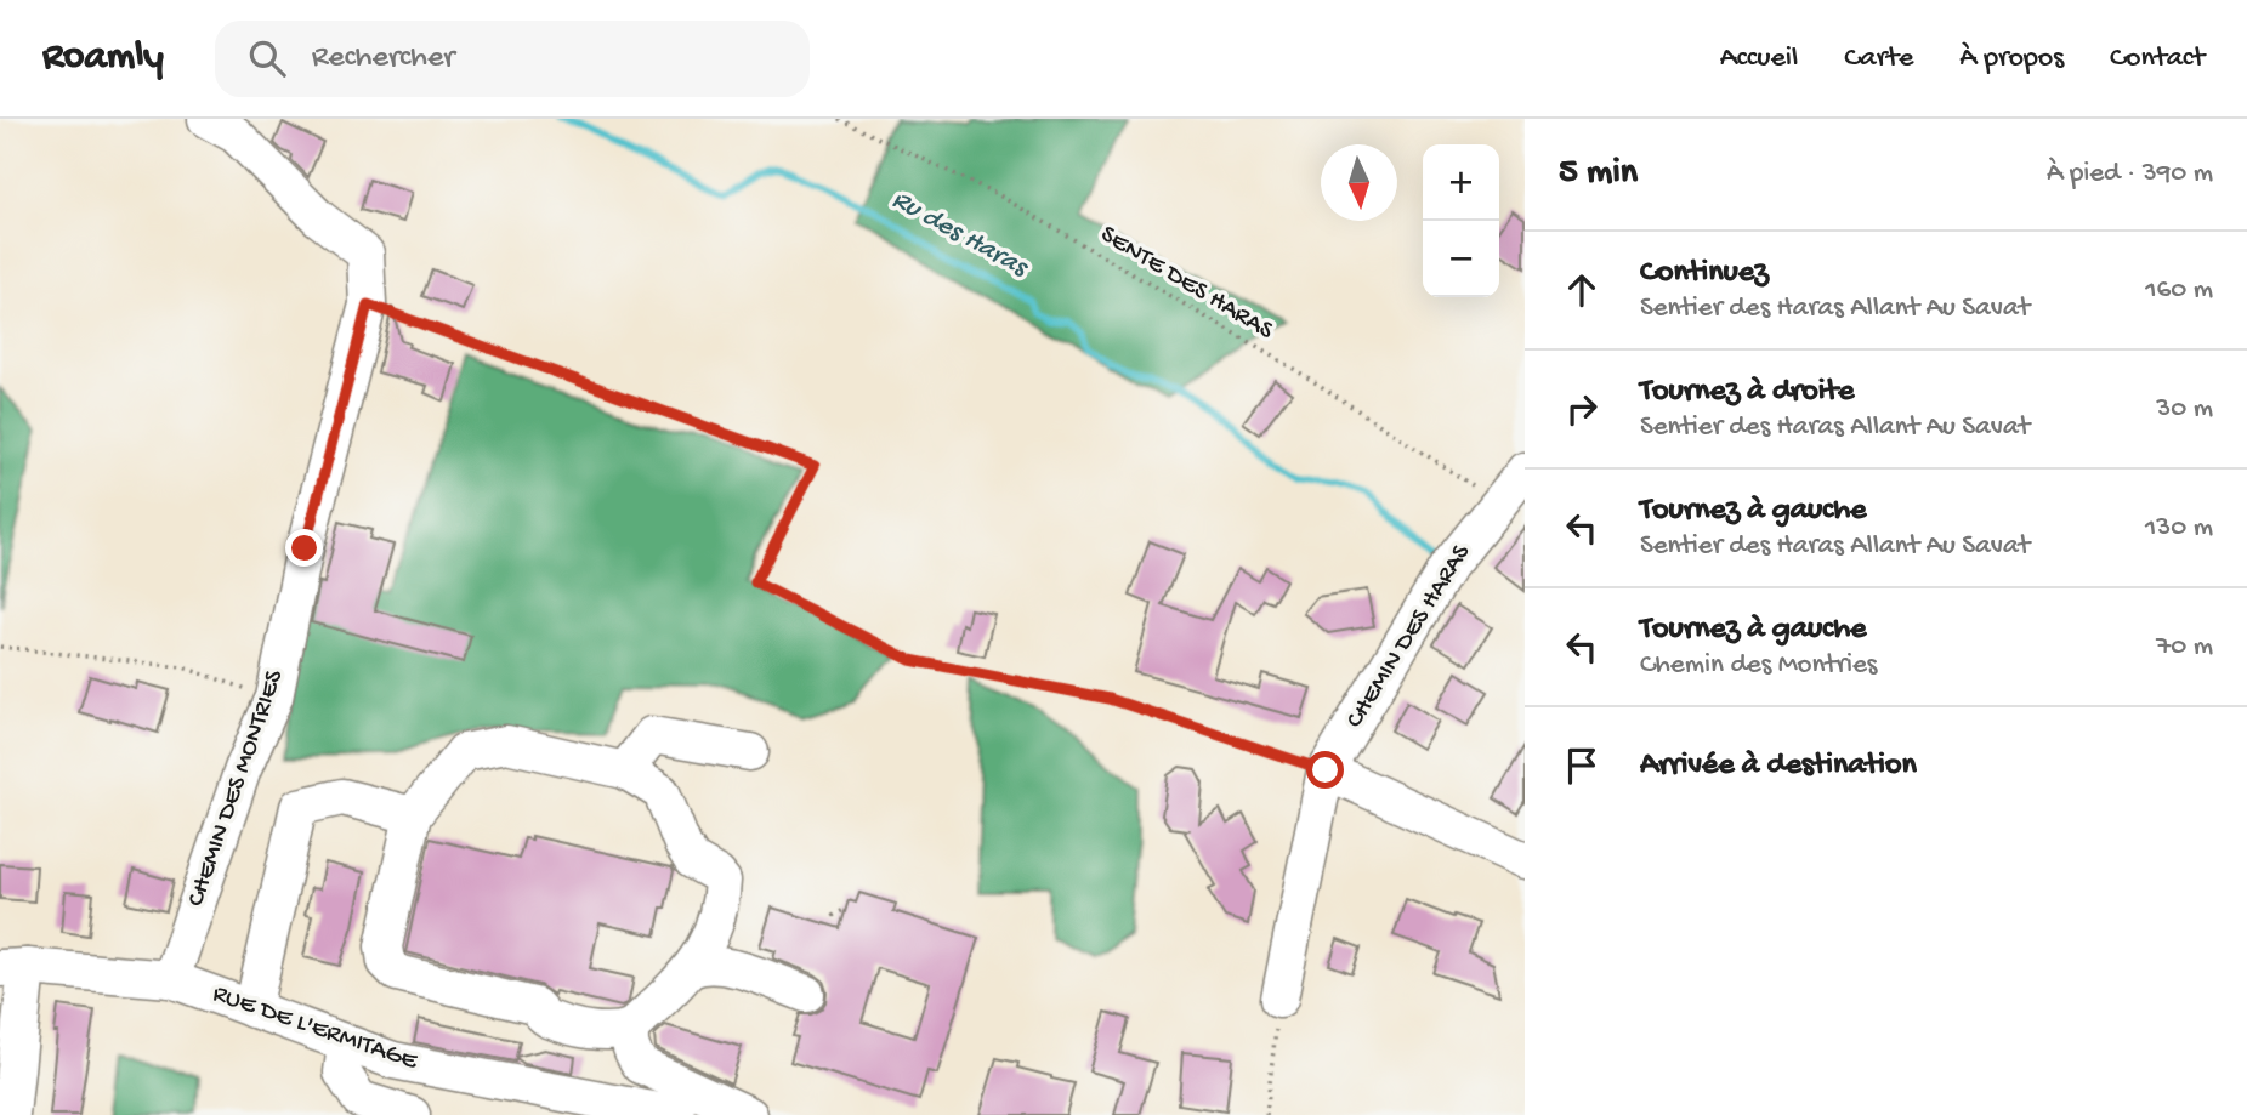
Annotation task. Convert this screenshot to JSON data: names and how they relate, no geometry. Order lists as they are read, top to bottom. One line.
{"streets":{"street":["CHEMIN DES HARAS","CHEMIN DES MONTRIES","RUE DE L'ERMITAGE"],"path":["SENTE DES HARAS"]},"crossings":[["SENTE DES HARAS","CHEMIN DES HARAS"],["CHEMIN DES MONTRIES","RUE DE L'ERMITAGE"]],"water":["Ru des Haras"],"north":"bottom","page":{"header":"Roamly","search":"Rechercher","nav":["Accueil","Carte","À propos","Contact"],"heading":["5 min","À pied · 390 m"],"map_buttons":["+","−"],"list":[["Continuez","Sentier des Haras Allant Au Savat","160 m"],["Tournez à droite","Sentier des Haras Allant Au Savat","30 m"],["Tournez à gauche","Sentier des Haras Allant Au Savat","130 m"],["Tournez à gauche","Chemin des Montries","70 m"],"Arrivée à destination"]}}
